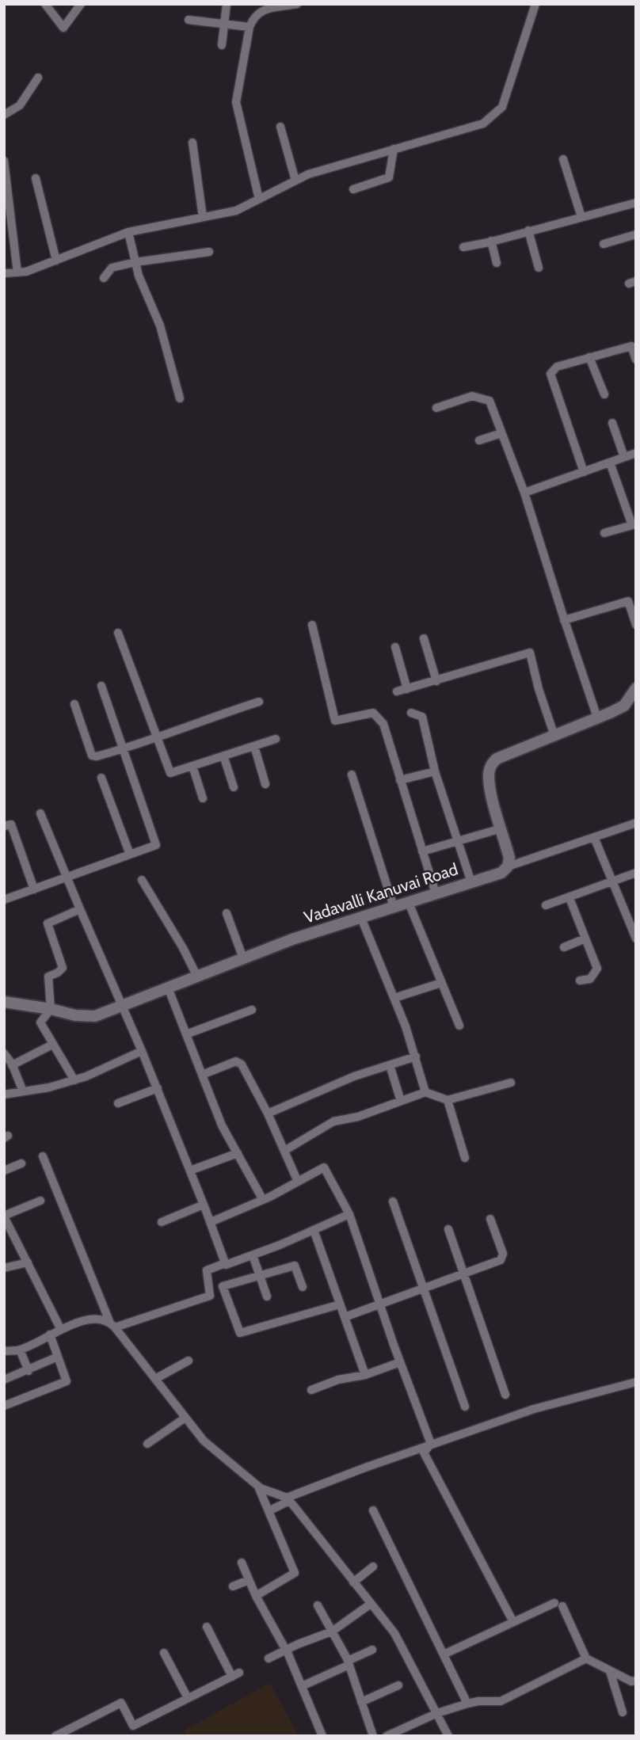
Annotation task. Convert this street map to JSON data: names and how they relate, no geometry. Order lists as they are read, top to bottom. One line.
{"streets":{"street":["Vadavalli Kanuvai Road"]}}
